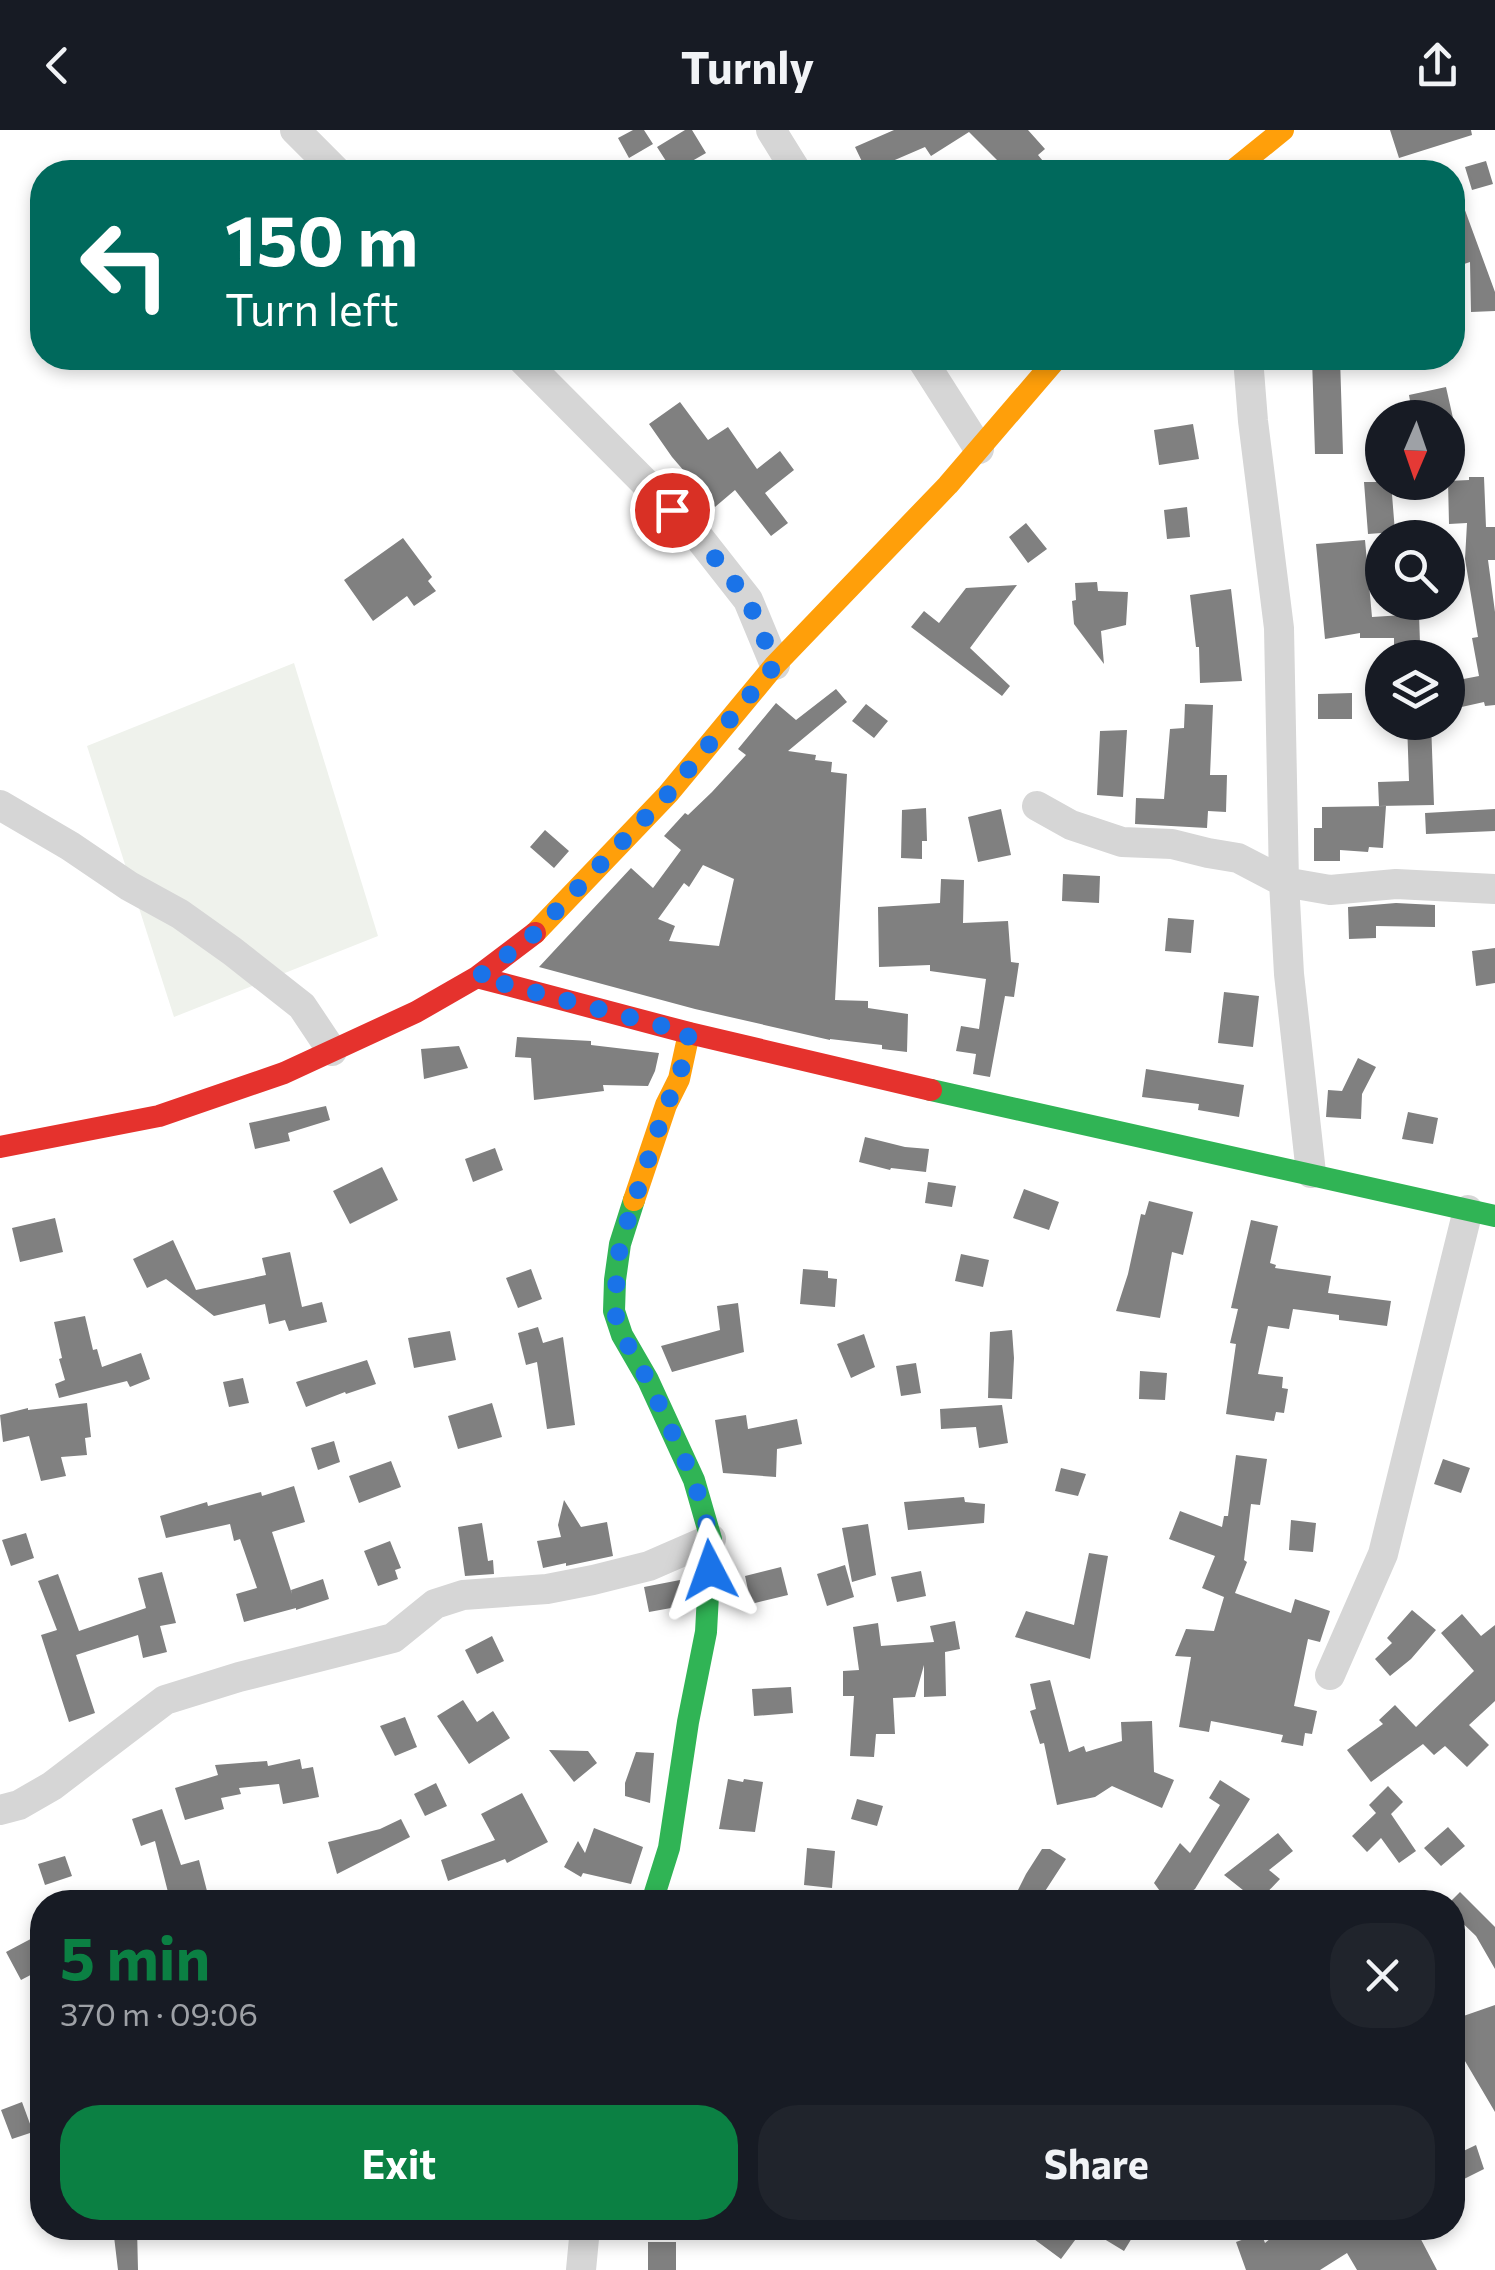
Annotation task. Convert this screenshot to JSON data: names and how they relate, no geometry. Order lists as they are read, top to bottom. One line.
{"north":"bottom","page":{"header":"Turnly","turn":["150 m","Turn left"],"heading":["5 min","370 m · 09:06"],"buttons":["Exit","Share"]}}
